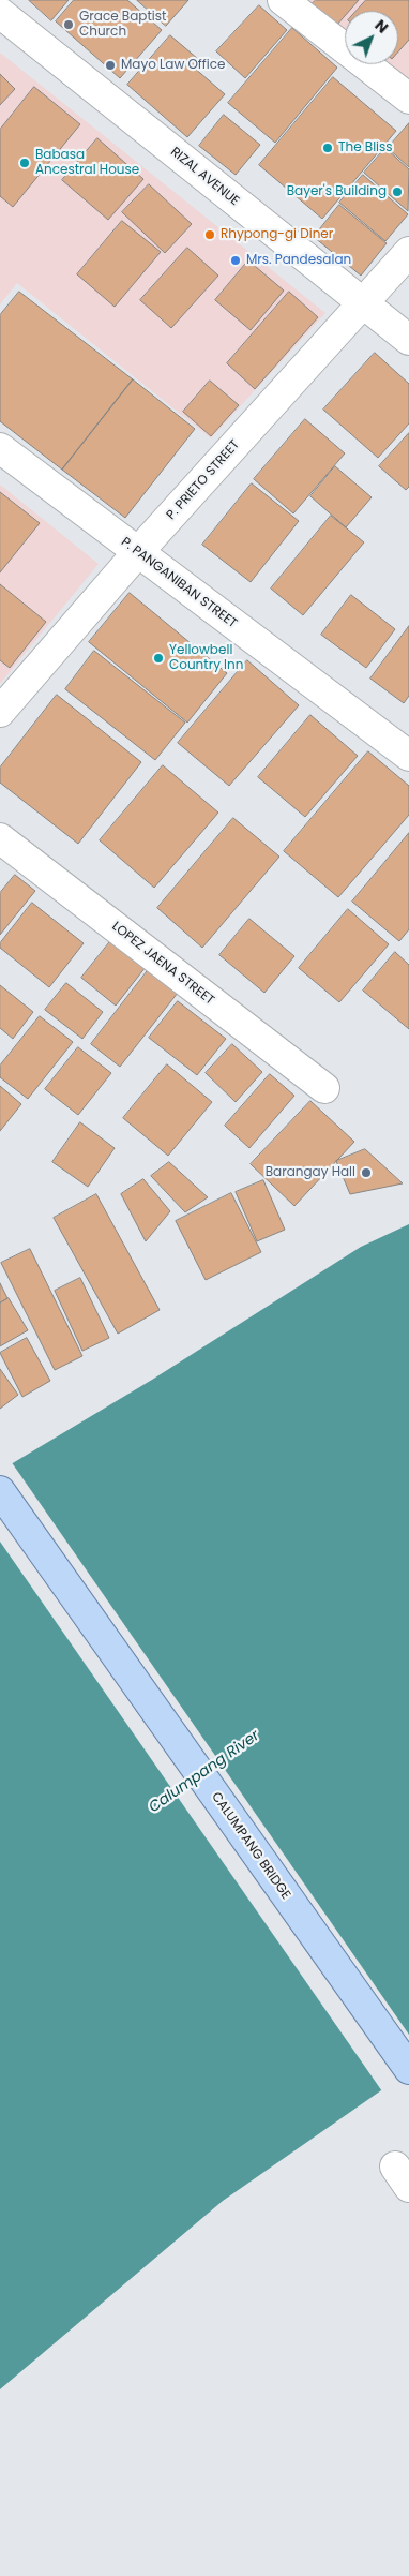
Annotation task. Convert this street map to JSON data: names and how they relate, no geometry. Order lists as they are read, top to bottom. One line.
{"streets":{"main road":["CALUMPANG BRIDGE"],"street":["RIZAL AVENUE","P. PRIETO STREET","P. PANGANIBAN STREET","LOPEZ JAENA STREET"]},"crossings":[["RIZAL AVENUE","P. PRIETO STREET"],["P. PRIETO STREET","P. PANGANIBAN STREET"]],"water":["Calumpang River"],"places":["Grace Baptist Church","Mayo Law Office","The Bliss","Babasa Ancestral House","Bayer's Building","Rhypong-gi Diner","Mrs. Pandesalan","Yellowbell Country Inn","Barangay Hall"],"north":"top right"}
